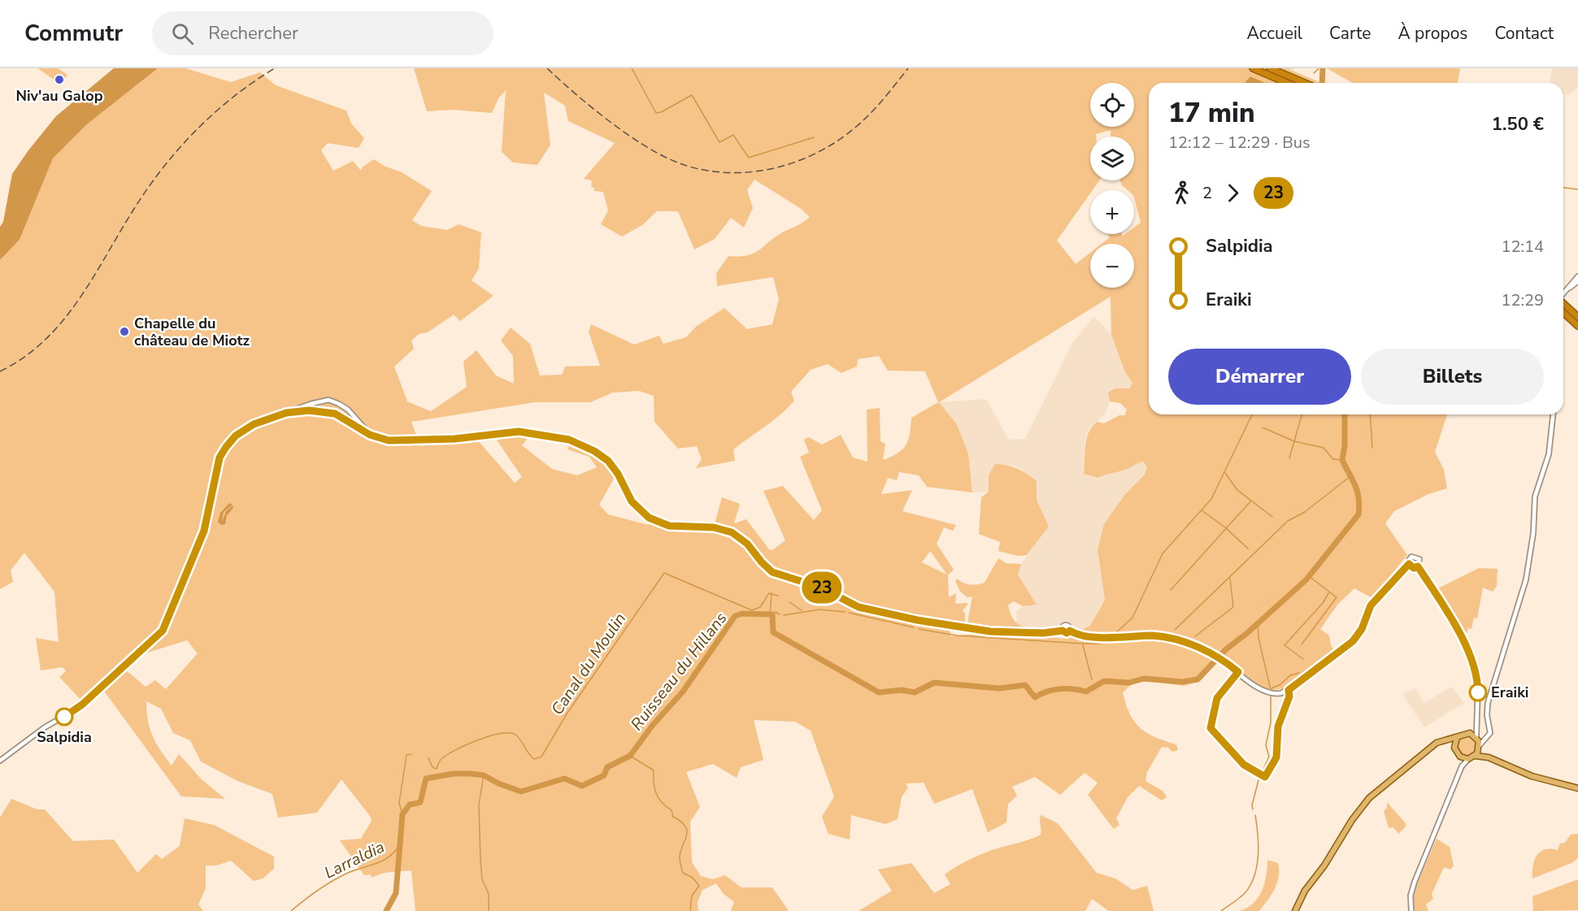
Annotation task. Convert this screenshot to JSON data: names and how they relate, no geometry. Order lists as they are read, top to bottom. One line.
{"water":["Canal du Moulin","Ruisseau du Hillans","Larraldia"],"places":["Niv'au Galop","Chapelle du château de Miotz","Eraiki","Salpidia"],"lines":["bus line 23"],"page":{"header":"Commutr","search":"Rechercher","nav":["Accueil","Carte","À propos","Contact"],"on_map":"23","map_buttons":["+","−"],"heading":["17 min","12:12 – 12:29 · Bus","1.50 €"],"legs":["2","23"],"list":[{"name":"Salpidia","value":"12:14"},{"name":"Eraiki","value":"12:29"}],"buttons":["Démarrer","Billets"]}}
